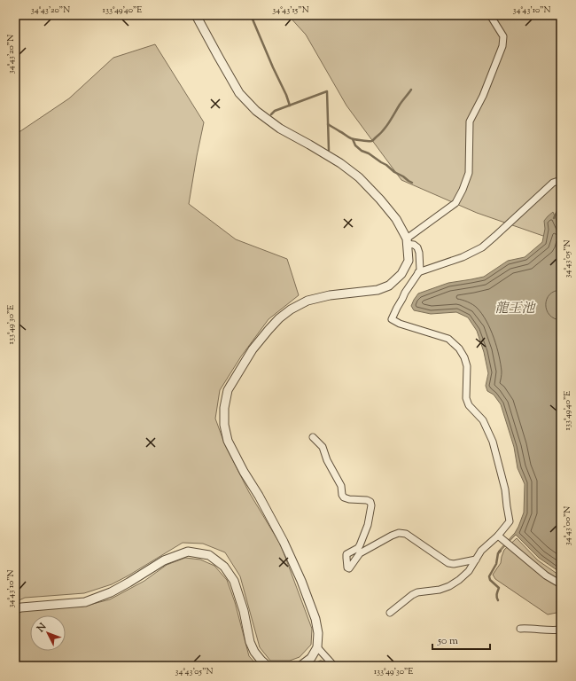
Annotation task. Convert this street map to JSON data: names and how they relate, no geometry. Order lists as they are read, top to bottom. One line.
{"water":["龍王池"],"scale_bar":"50 m","north":"top left","coordinates":["34°43'20\"N","133°49'40\"E","34°43'15\"N","34°43'10\"N","34°43'05\"N","133°49'30\"E","34°43'00\"N"]}
